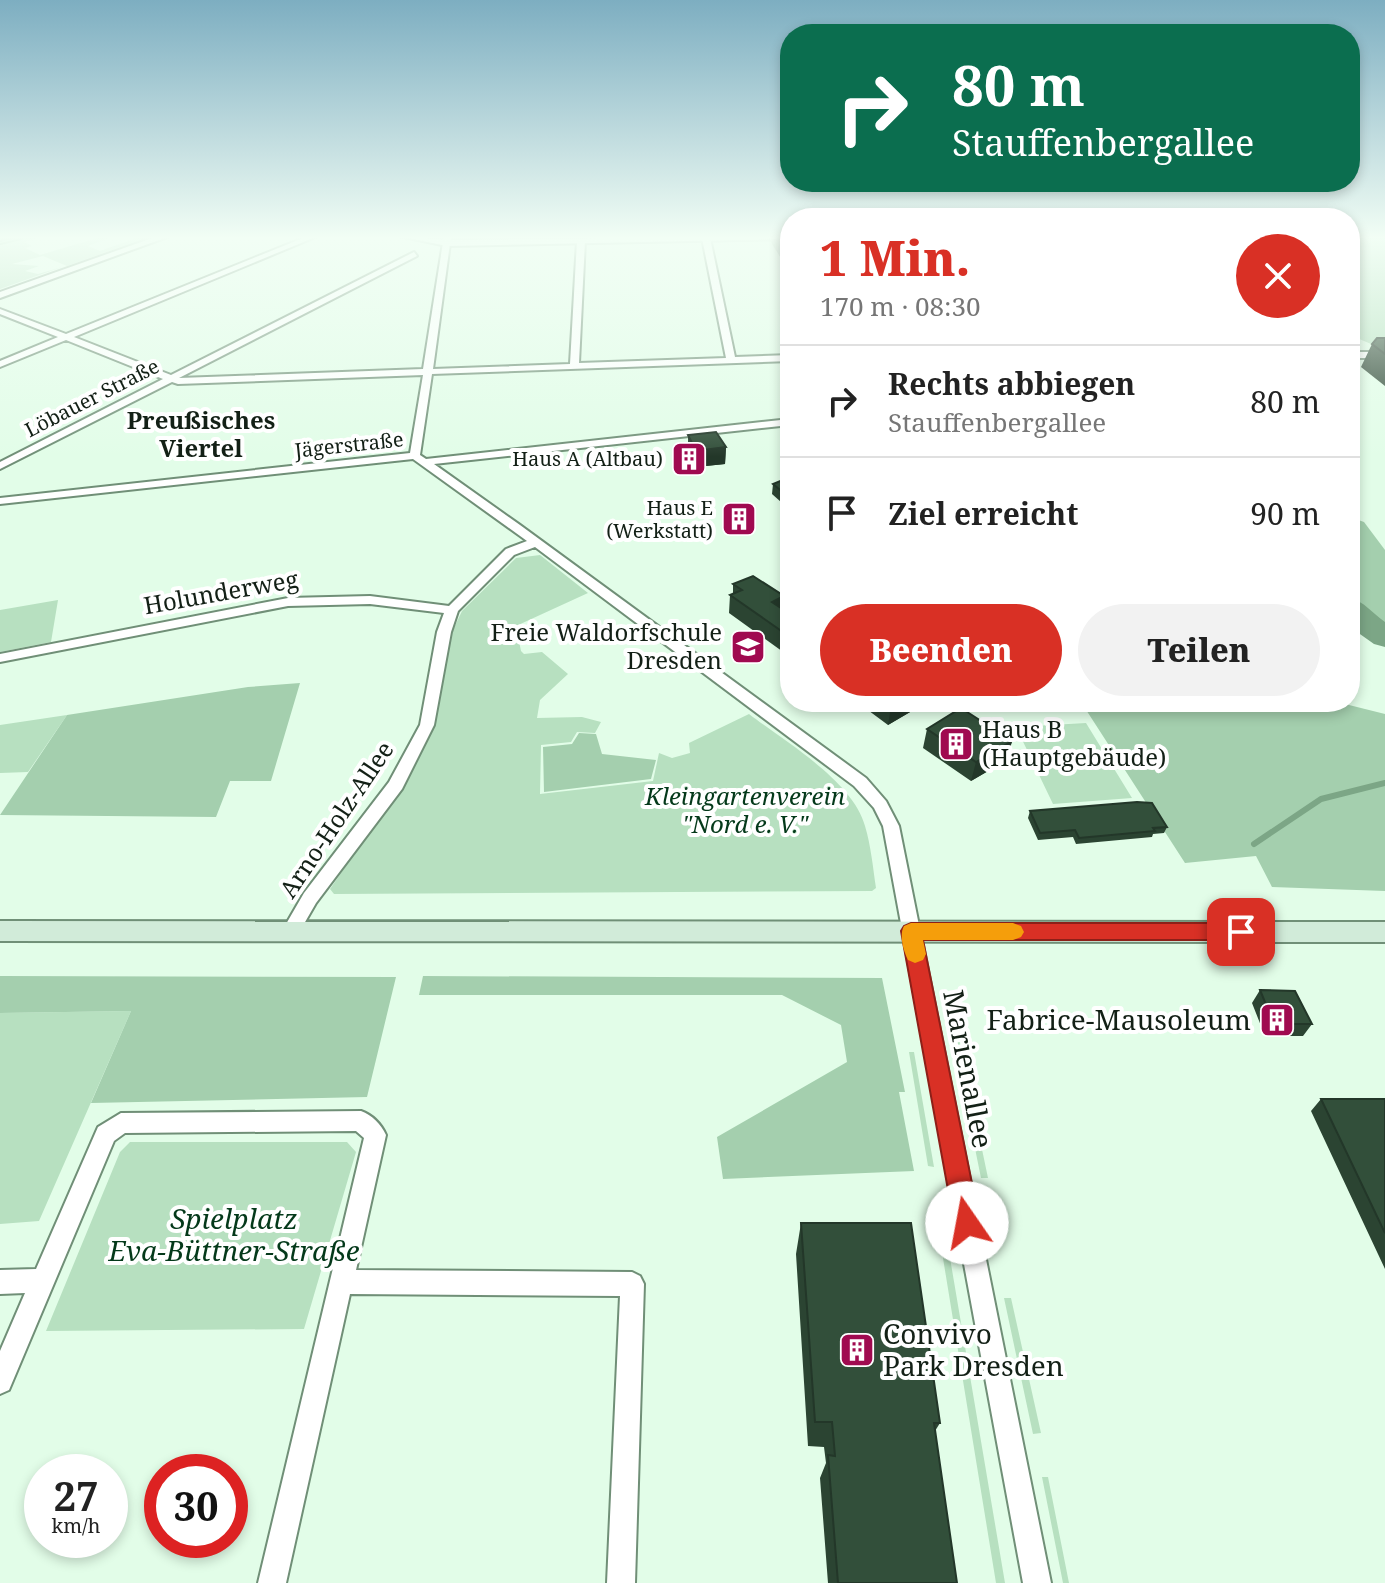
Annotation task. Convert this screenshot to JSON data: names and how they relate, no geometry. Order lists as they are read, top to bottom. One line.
{"streets":{"street":["Löbauer Straße","Jägerstraße","Holunderweg","Arno-Holz-Allee","Marienallee"]},"crossings":[["Jägerstraße","Marienallee"],["Holunderweg","Arno-Holz-Allee"],["Arno-Holz-Allee","Marienallee"]],"districts":["Preußisches Viertel"],"parks":["Kleingartenverein \"Nord e. V.\"","Spielplatz Eva-Büttner-Straße"],"places":{"building":["Haus A (Altbau)","Haus E (Werkstatt)","Haus B (Hauptgebäude)","Fabrice-Mausoleum","Convivo Park Dresden"],"school or university":["Freie Waldorfschule Dresden"]},"page":{"turn":["80 m","Stauffenbergallee"],"heading":["1 Min.","170 m · 08:30"],"list":[{"name":"Rechts abbiegen","note":"Stauffenbergallee","value":"80 m"},{"name":"Ziel erreicht","value":"90 m"}],"buttons":["Beenden","Teilen"],"speed":"27 km/h","limit":"30"}}
